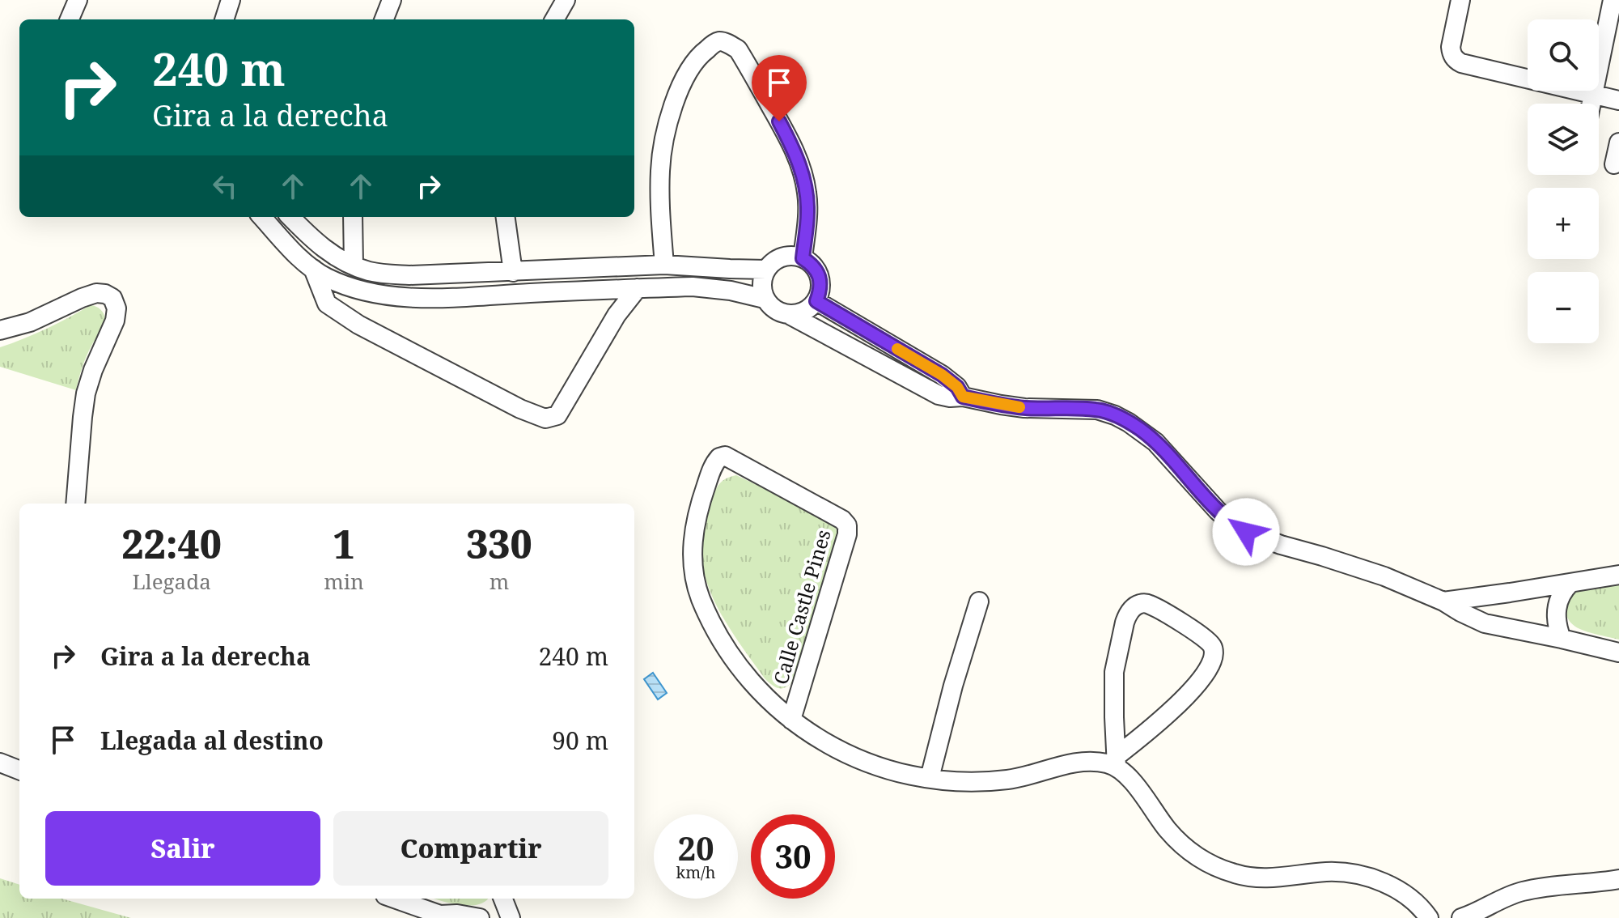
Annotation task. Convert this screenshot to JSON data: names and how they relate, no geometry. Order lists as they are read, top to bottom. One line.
{"streets":{"street":["Calle Castle Pines"]},"page":{"map_buttons":["+","−"],"turn":["240 m","Gira a la derecha"],"eta":["22:40","Llegada","1","min","330","m"],"list":[{"name":"Gira a la derecha","value":"240 m"},{"name":"Llegada al destino","value":"90 m"}],"buttons":["Salir","Compartir"],"speed":"20 km/h","limit":"30"}}
